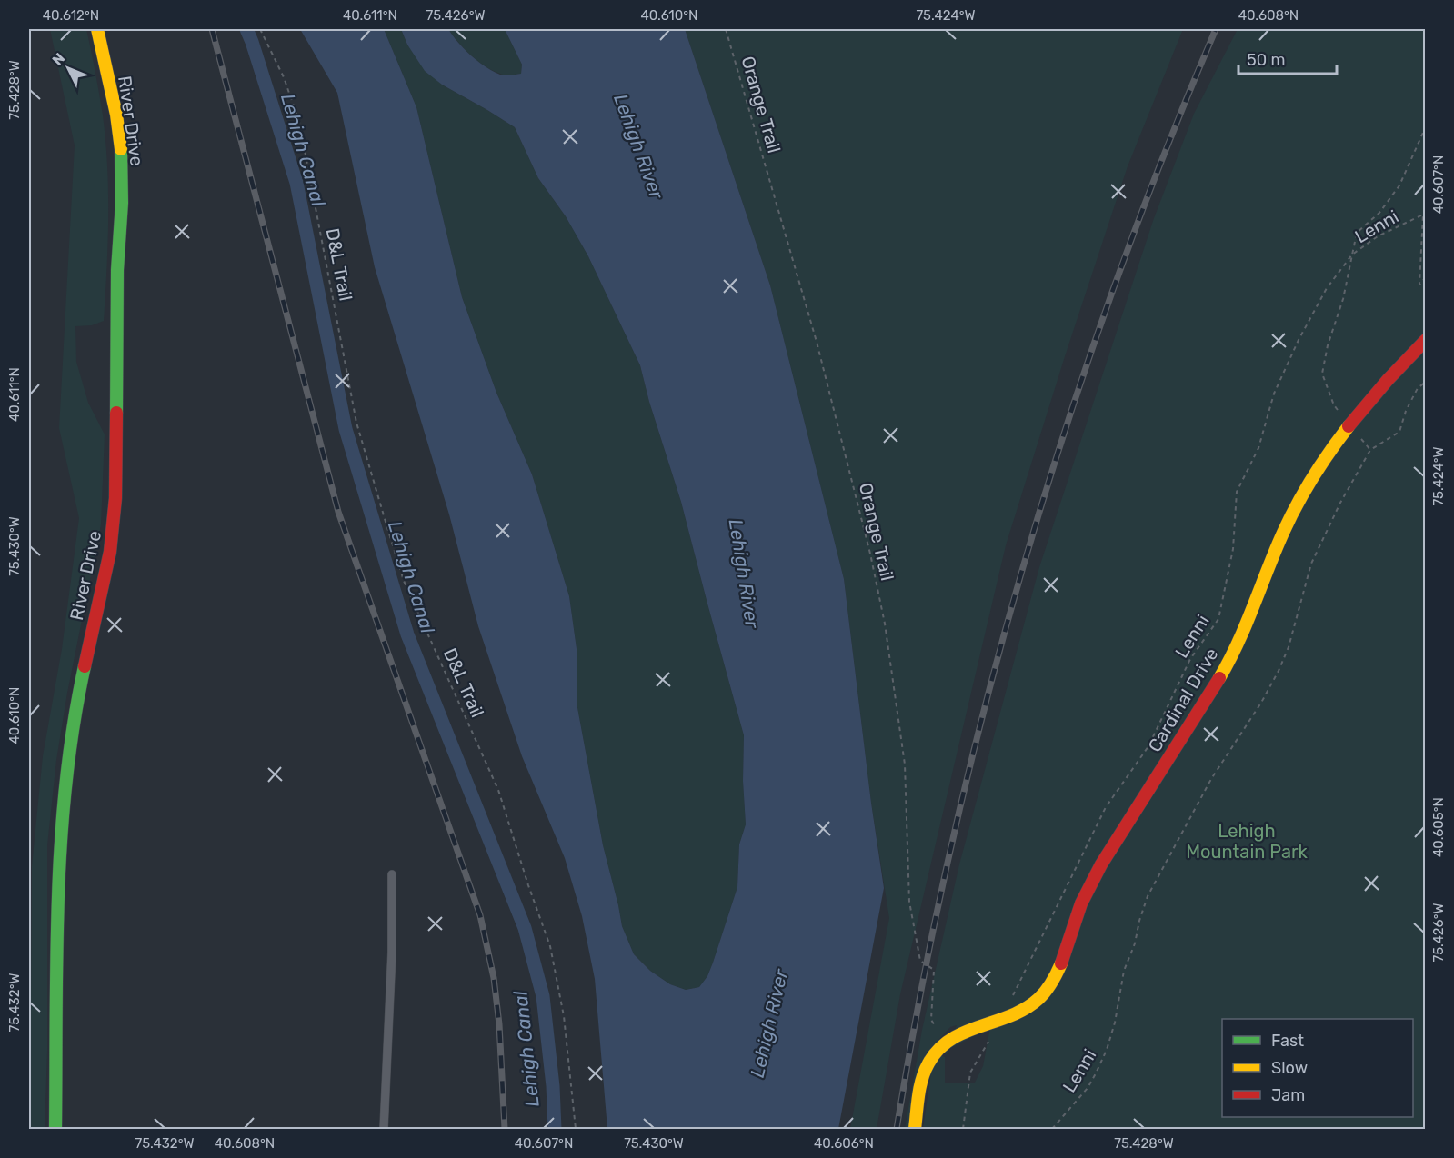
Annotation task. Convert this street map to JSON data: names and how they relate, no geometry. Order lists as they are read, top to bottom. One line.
{"streets":{"street":["River Drive","Cardinal Drive"],"path":["Orange Trail","Lenni","D&L Trail"]},"crossings":[["Orange Trail","Cardinal Drive"]],"water":["Lehigh River","Lehigh Canal"],"parks":["Lehigh Mountain Park"],"legend":["Fast","Slow","Jam"],"scale_bar":"50 m","north":"top left","coordinates":["40.612°N","40.611°N","75.426°W","40.610°N","75.424°W","40.608°N","75.428°W","40.607°N","75.430°W","40.605°N","75.432°W","40.606°N"]}
